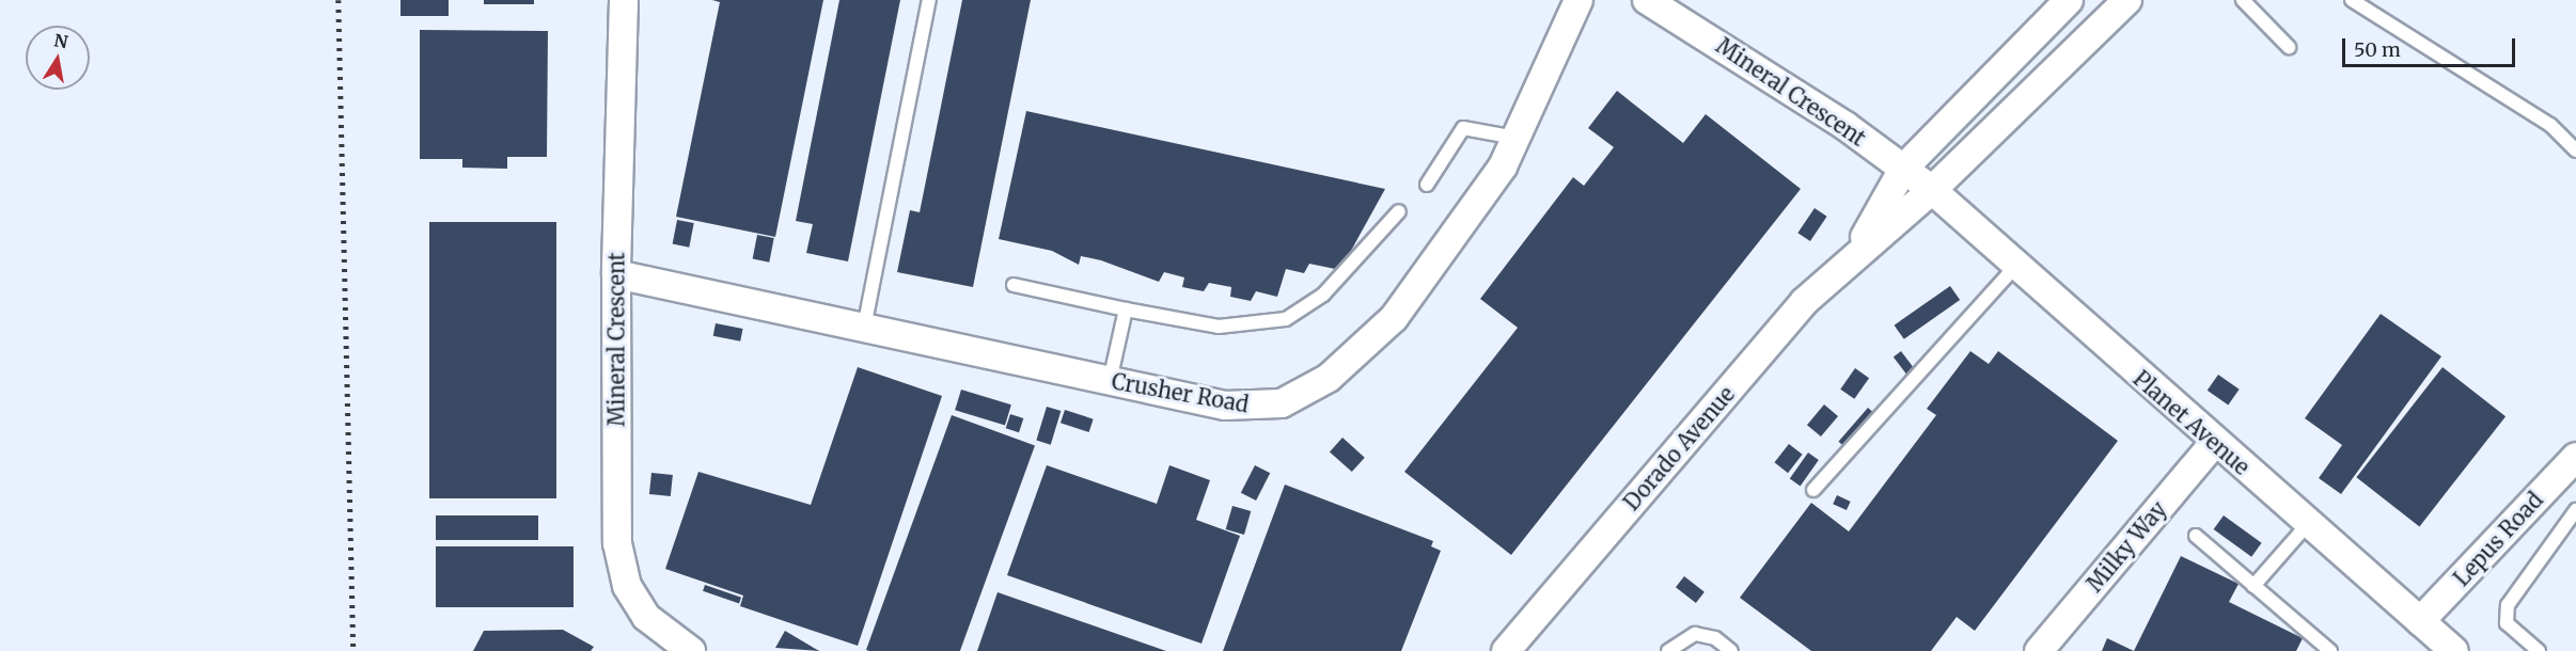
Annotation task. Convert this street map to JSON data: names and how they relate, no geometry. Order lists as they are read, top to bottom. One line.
{"streets":{"street":["Mineral Crescent","Crusher Road","Planet Avenue","Dorado Avenue","Lepus Road","Milky Way"]},"crossings":[["Mineral Crescent","Crusher Road"],["Mineral Crescent","Planet Avenue"],["Mineral Crescent","Dorado Avenue"],["Planet Avenue","Dorado Avenue"],["Planet Avenue","Lepus Road"],["Planet Avenue","Milky Way"]],"scale_bar":"50 m","north":"top"}
